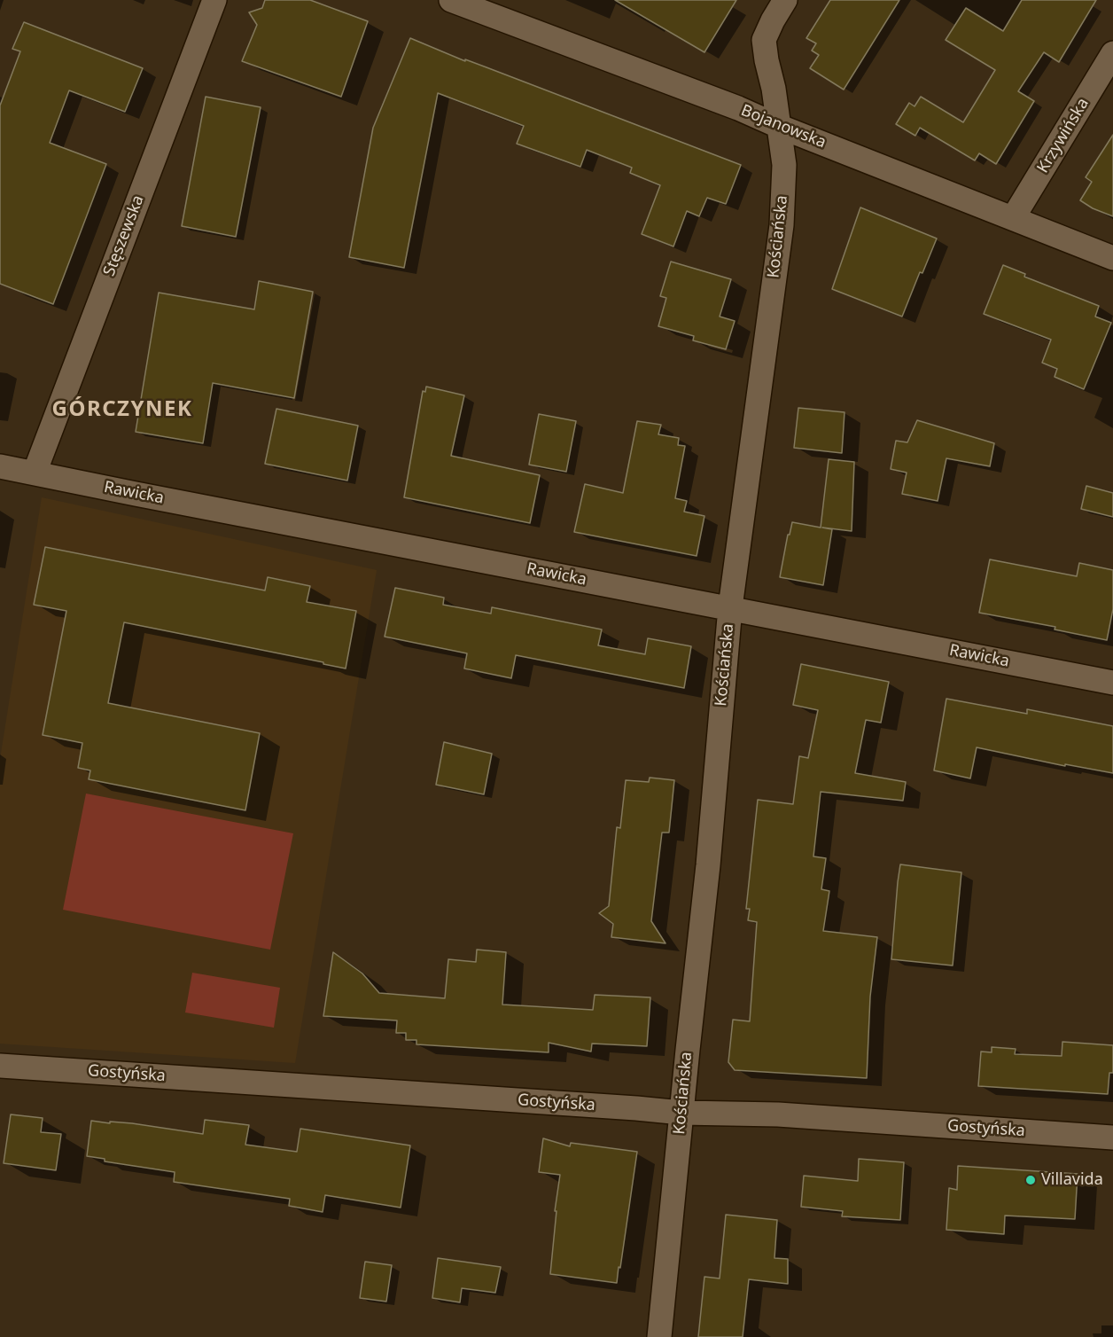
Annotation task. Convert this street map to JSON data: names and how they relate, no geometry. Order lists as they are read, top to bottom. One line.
{"streets":{"street":["Bojanowska","Krzywińska","Stęszewska","Kościańska","Rawicka","Gostyńska"]},"crossings":[["Bojanowska","Krzywińska"],["Bojanowska","Kościańska"],["Stęszewska","Rawicka"],["Kościańska","Rawicka"],["Kościańska","Gostyńska"]],"districts":["GÓRCZYNEK"],"places":["Villavida"]}
